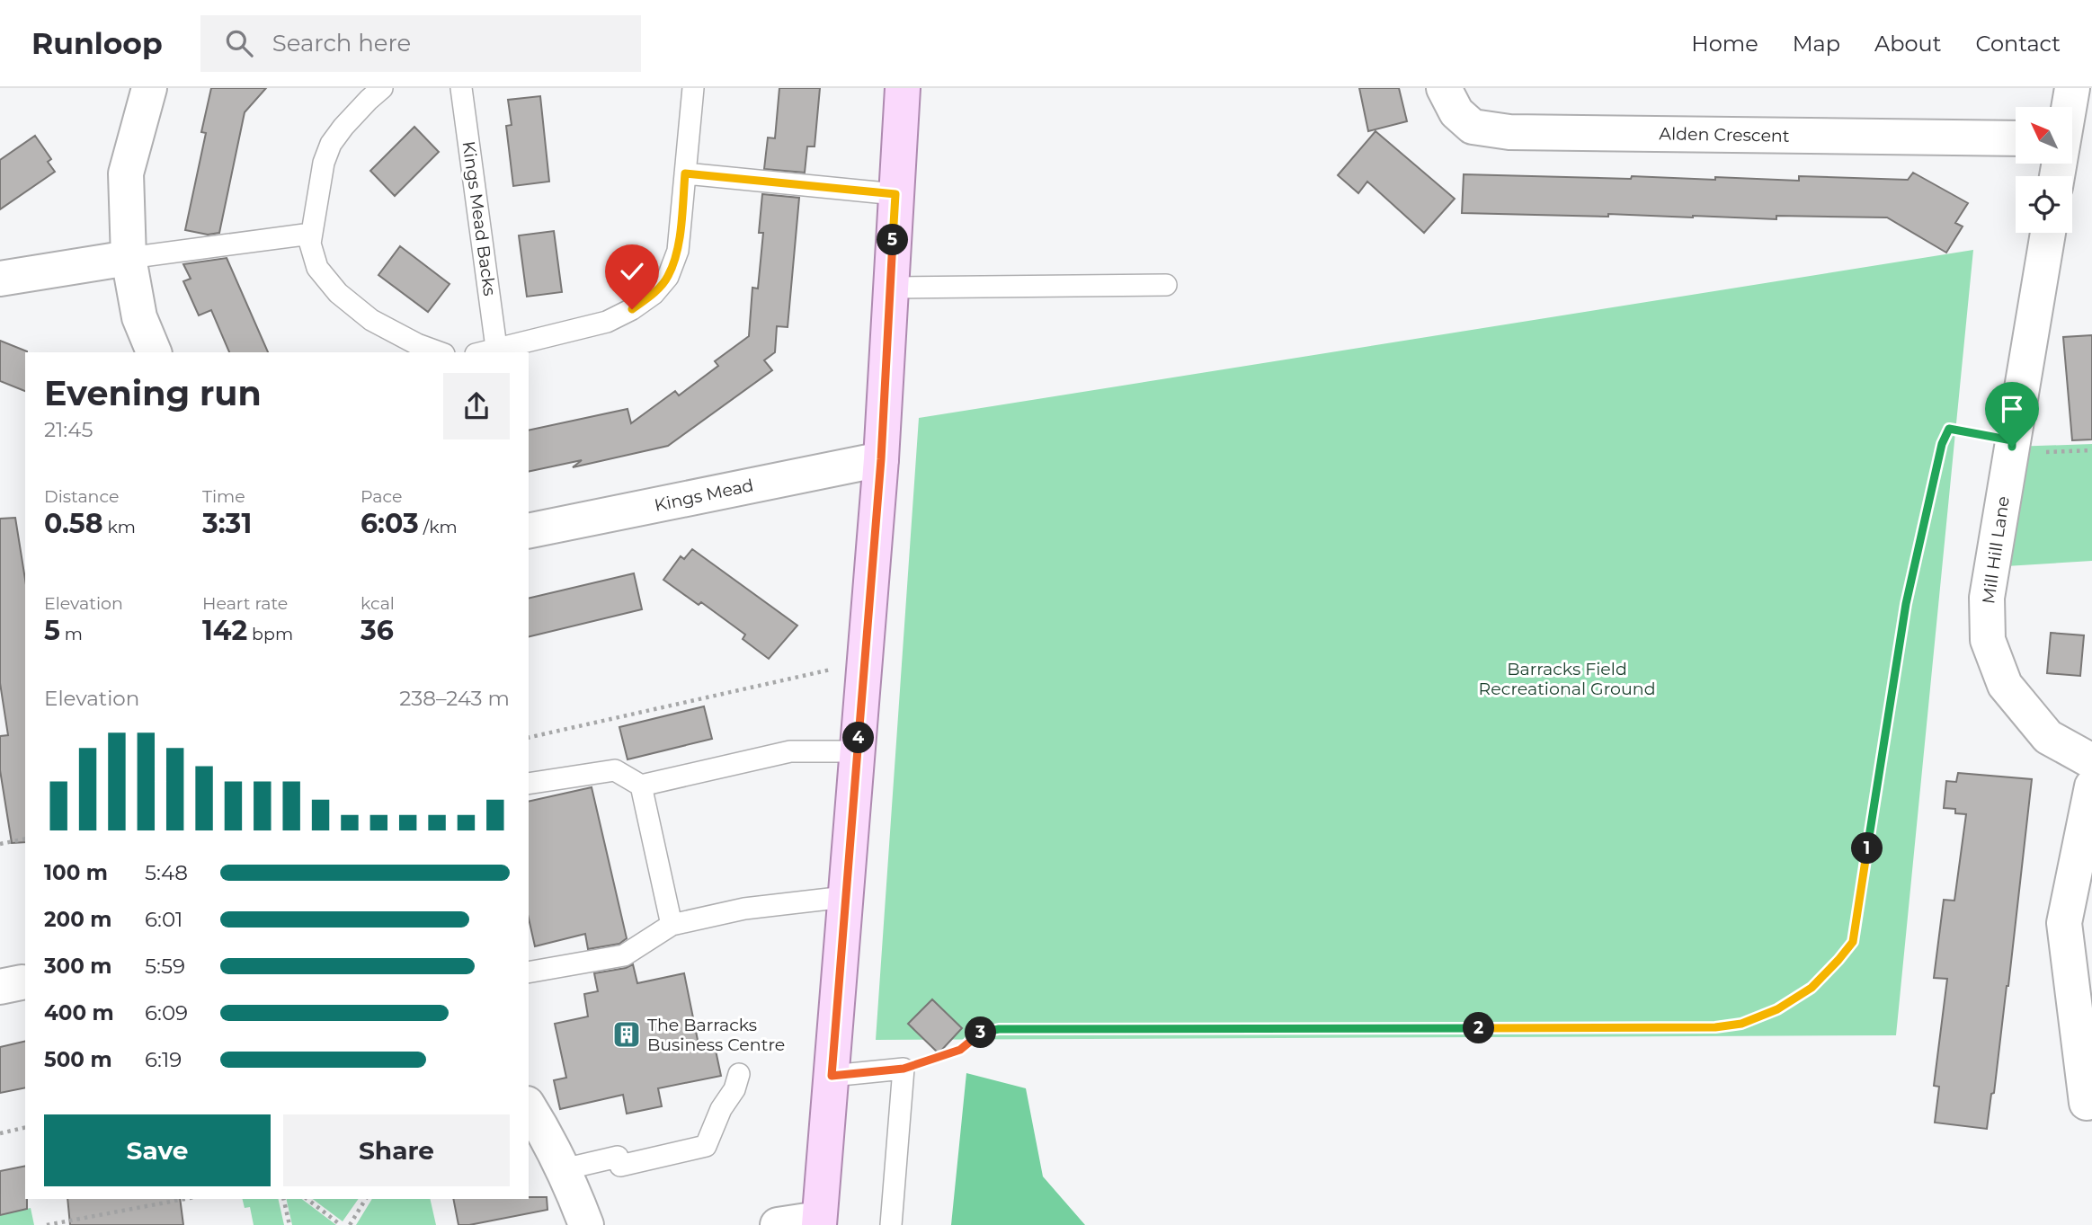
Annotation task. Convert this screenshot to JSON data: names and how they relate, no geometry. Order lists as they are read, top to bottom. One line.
{"streets":{"street":["Alden Crescent","Kings Mead","Mill Hill Lane"],"lane":["Kings Mead Backs"]},"parks":["Barracks Field Recreational Ground"],"places":{"building":["The Barracks Business Centre"]},"north":"top left","page":{"header":"Runloop","search":"Search here","nav":["Home","Map","About","Contact"],"pins":["5","4","1","2","3"],"heading":["Evening run","21:45"],"stats":[["Distance","0.58 km"],["Time","3:31"],["Pace","6:03 /km"],["Elevation","5 m"],["Heart rate","142 bpm"],["kcal","36"]],"chart":["Elevation","238–243 m"],"list":[{"name":"100 m","note":"5:48"},{"name":"200 m","note":"6:01"},{"name":"300 m","note":"5:59"},{"name":"400 m","note":"6:09"},{"name":"500 m","note":"6:19"}],"buttons":["Save","Share"]}}
